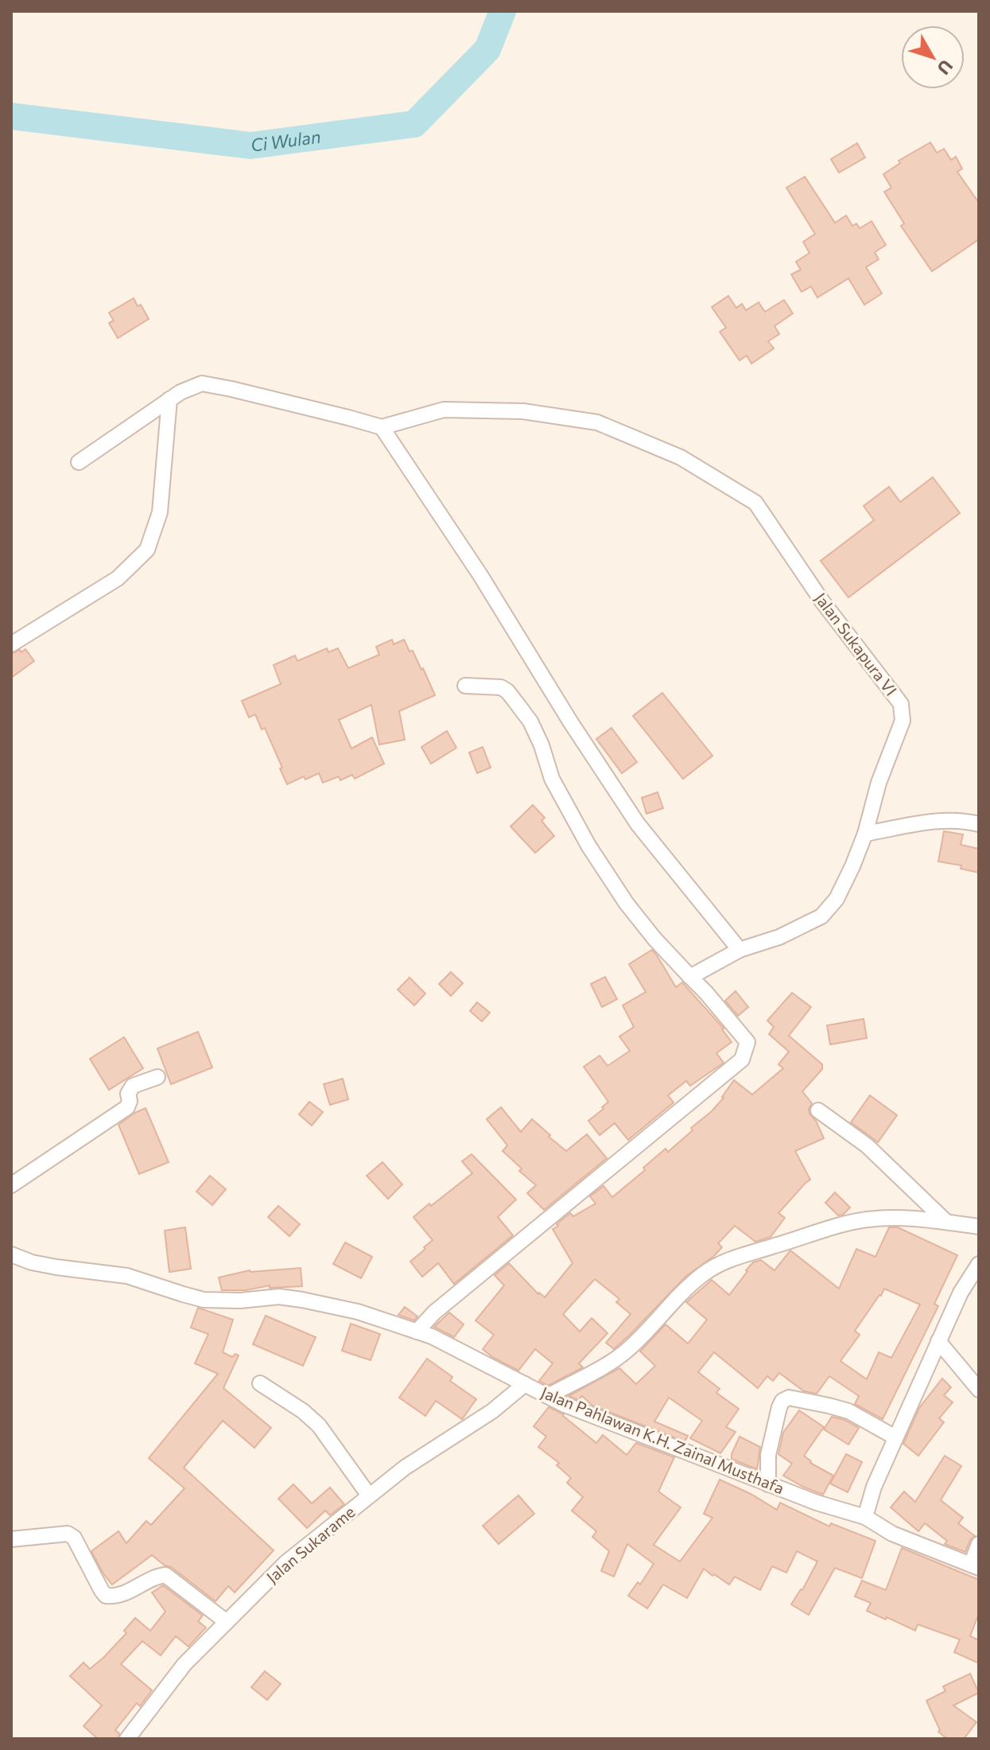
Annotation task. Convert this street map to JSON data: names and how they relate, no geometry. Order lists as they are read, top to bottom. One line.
{"streets":{"street":["Jalan Sukapura VI","Jalan Pahlawan K.H. Zainal Musthafa","Jalan Sukarame"]},"crossings":[["Jalan Pahlawan K.H. Zainal Musthafa","Jalan Sukarame"]],"water":["Ci Wulan"],"north":"bottom right"}
